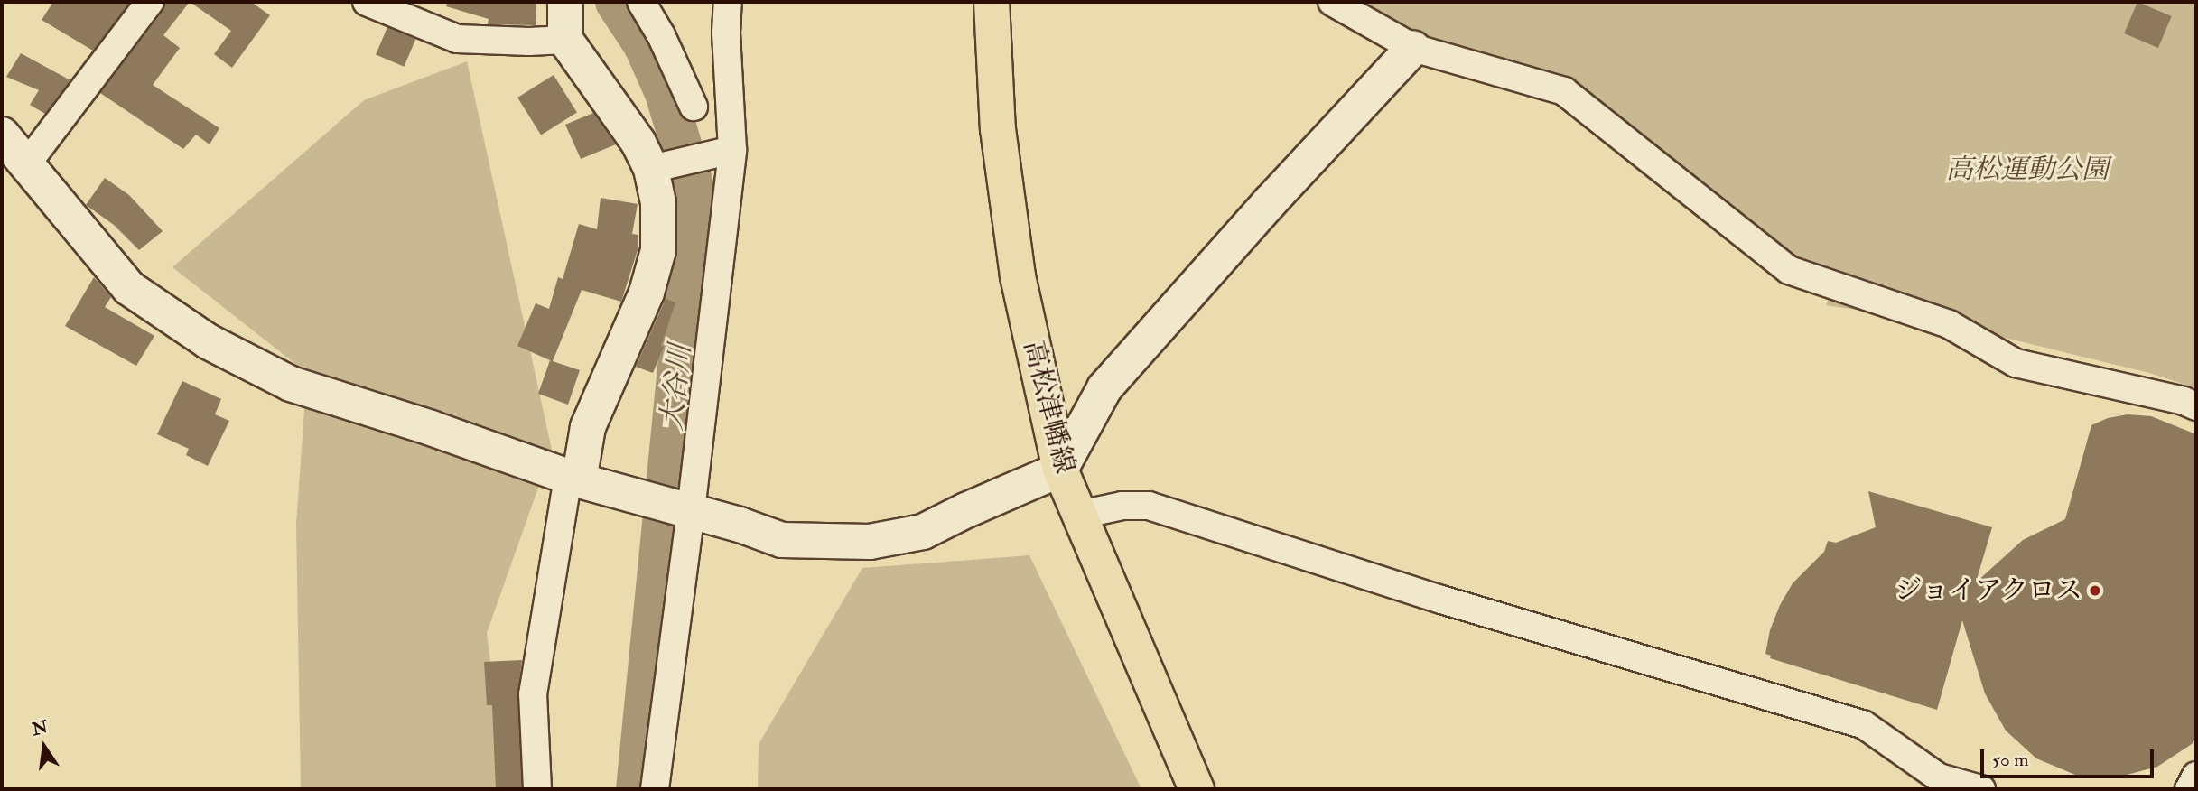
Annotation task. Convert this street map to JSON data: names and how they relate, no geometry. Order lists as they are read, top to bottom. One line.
{"streets":{"main road":["高松津幡線"]},"water":["大谷川"],"parks":["高松運動公園"],"places":["ジョイアクロス"],"scale_bar":"50 m","north":"top"}
